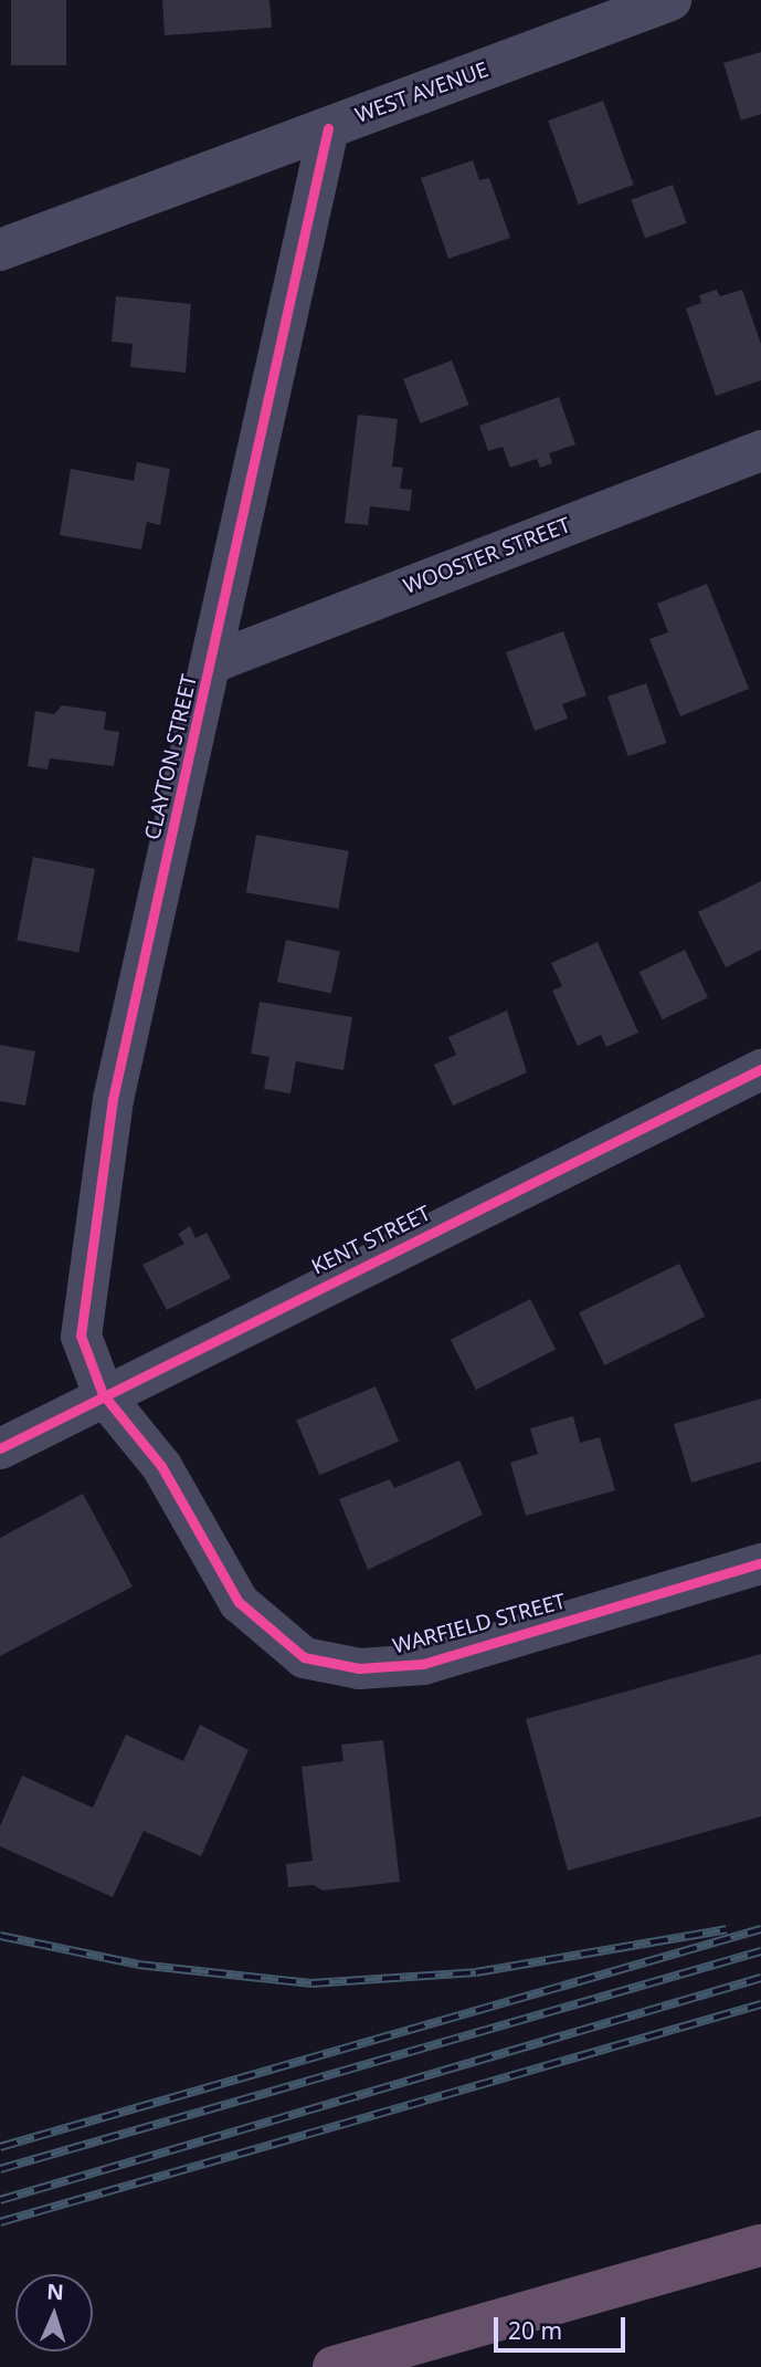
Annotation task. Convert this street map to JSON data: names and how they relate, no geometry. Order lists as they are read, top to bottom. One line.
{"streets":{"street":["WEST AVENUE","WOOSTER STREET","CLAYTON STREET","KENT STREET","WARFIELD STREET"]},"crossings":[["WEST AVENUE","CLAYTON STREET"],["WOOSTER STREET","CLAYTON STREET"],["CLAYTON STREET","KENT STREET"],["CLAYTON STREET","WARFIELD STREET"],["KENT STREET","WARFIELD STREET"]],"scale_bar":"20 m","north":"top"}
